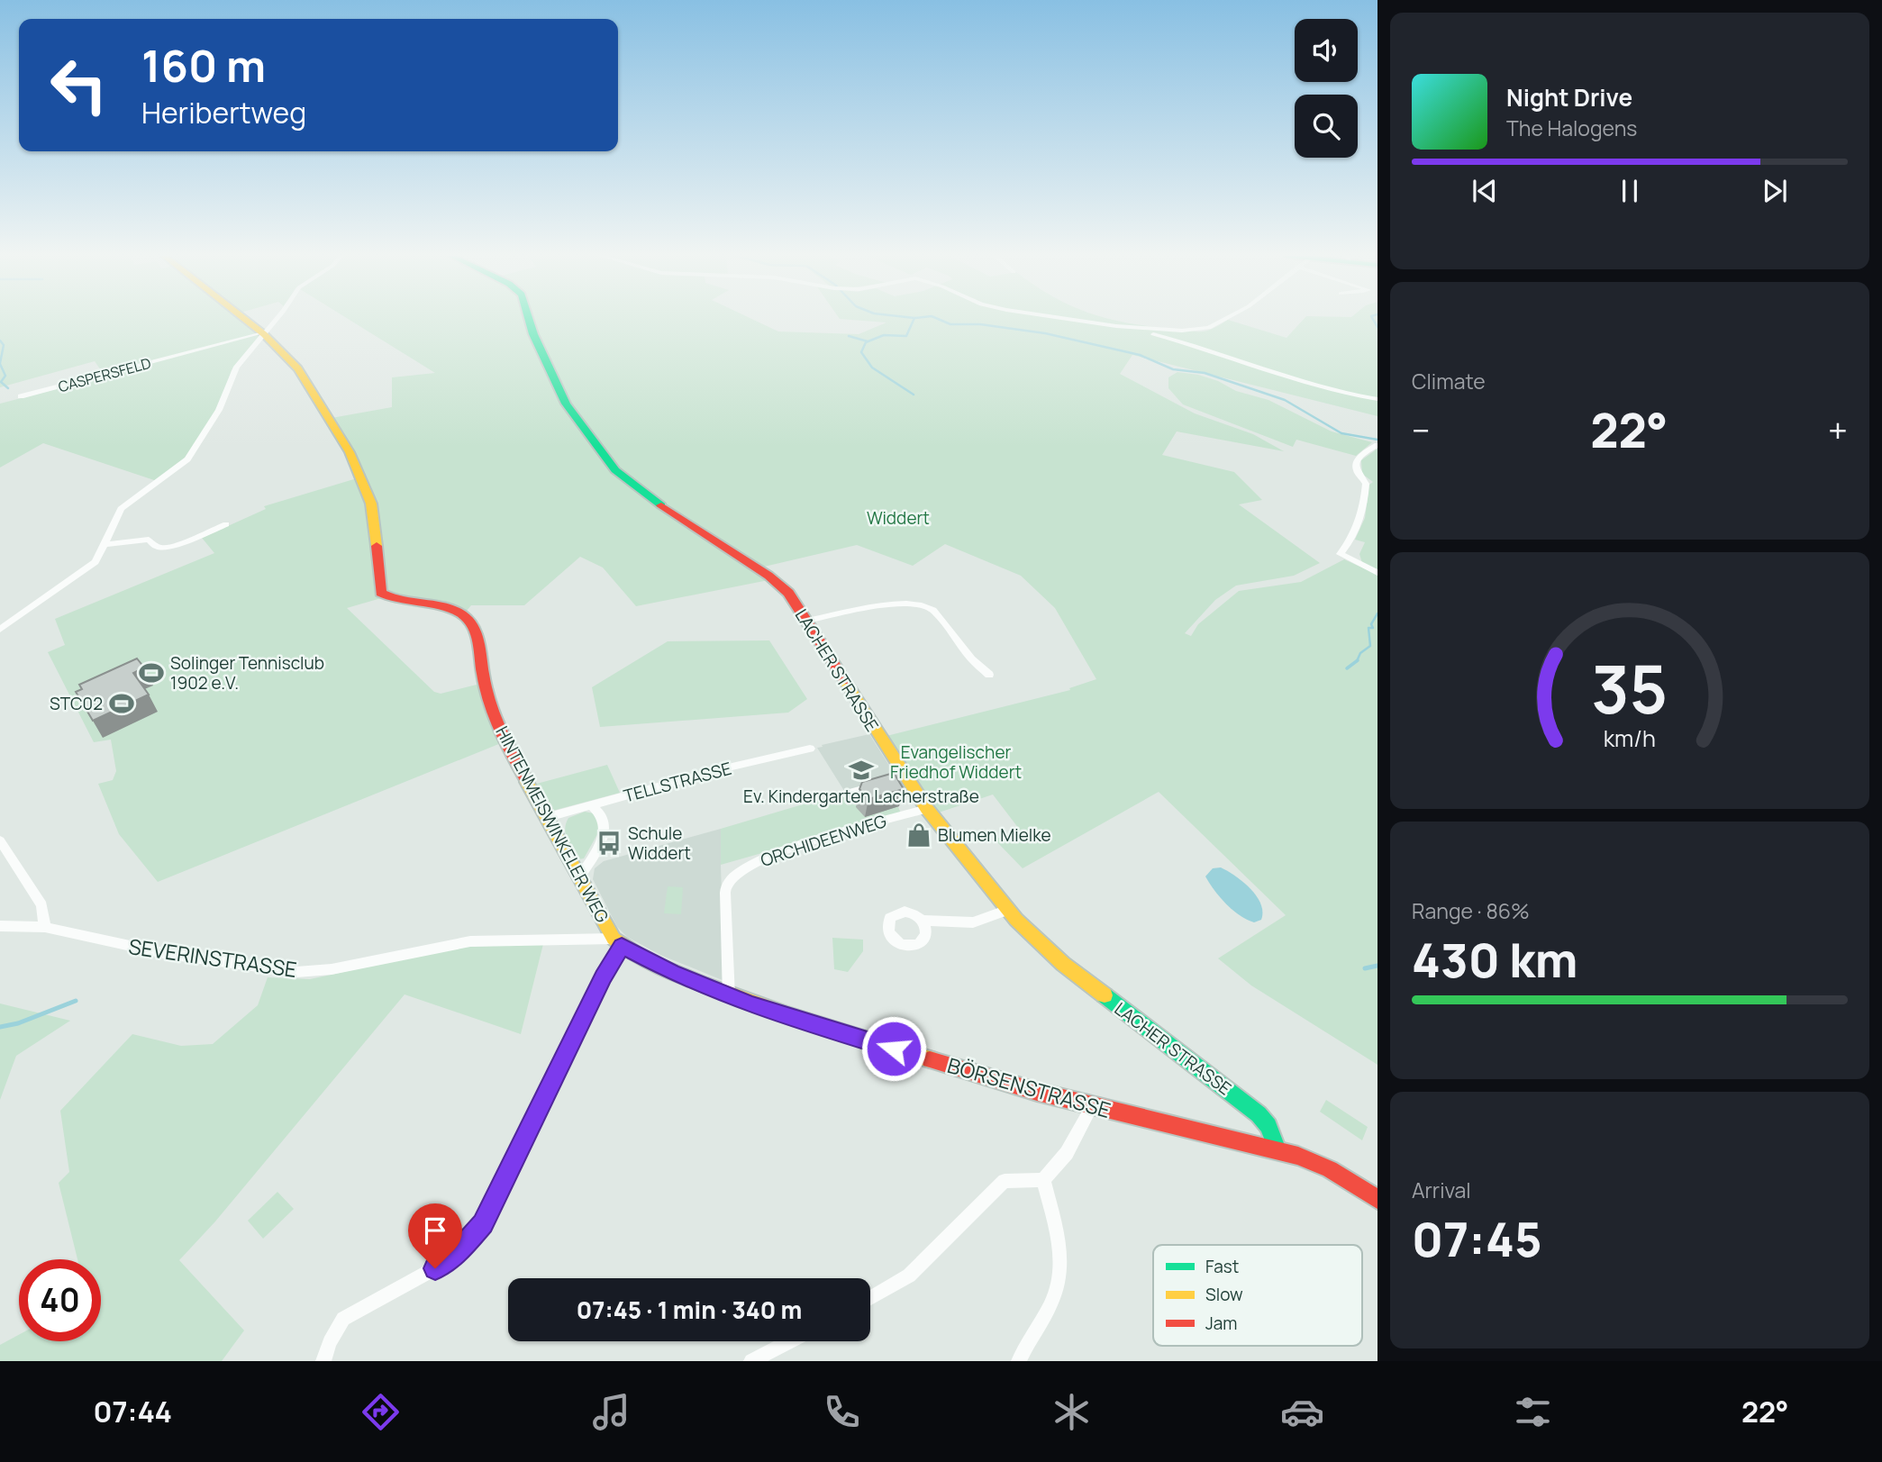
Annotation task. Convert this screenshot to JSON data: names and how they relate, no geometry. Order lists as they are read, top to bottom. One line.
{"streets":{"street":["CASPERSFELD","LACHER STRASSE","TELLSTRASSE","HINTENMEISWINKELER WEG","ORCHIDEENWEG","SEVERINSTRASSE","BÖRSENSTRASSE"]},"crossings":[["CASPERSFELD","HINTENMEISWINKELER WEG"],["LACHER STRASSE","ORCHIDEENWEG"],["LACHER STRASSE","BÖRSENSTRASSE"],["TELLSTRASSE","HINTENMEISWINKELER WEG"],["HINTENMEISWINKELER WEG","SEVERINSTRASSE"],["HINTENMEISWINKELER WEG","BÖRSENSTRASSE"],["ORCHIDEENWEG","BÖRSENSTRASSE"],["SEVERINSTRASSE","BÖRSENSTRASSE"]],"parks":["Widdert","Evangelischer Friedhof Widdert"],"places":{"sports":["Solinger Tennisclub 1902 e.V.","STC02"],"school or university":["Ev. Kindergarten Lacherstraße"],"shop":["Blumen Mielke"],"bus stop":["Schule Widdert"]},"legend":["Fast","Slow","Jam"],"page":{"turn":["160 m","Heribertweg"],"song":["Night Drive","The Halogens"],"tile":["Climate",["Range · 86%","430 km"],["Arrival","07:45"]],"heat":["−","22°","+"],"limit":"40","trip":"07:45 · 1 min · 340 m","tabs":["07:44","22°"],"gauge":["35","km/h"]}}
